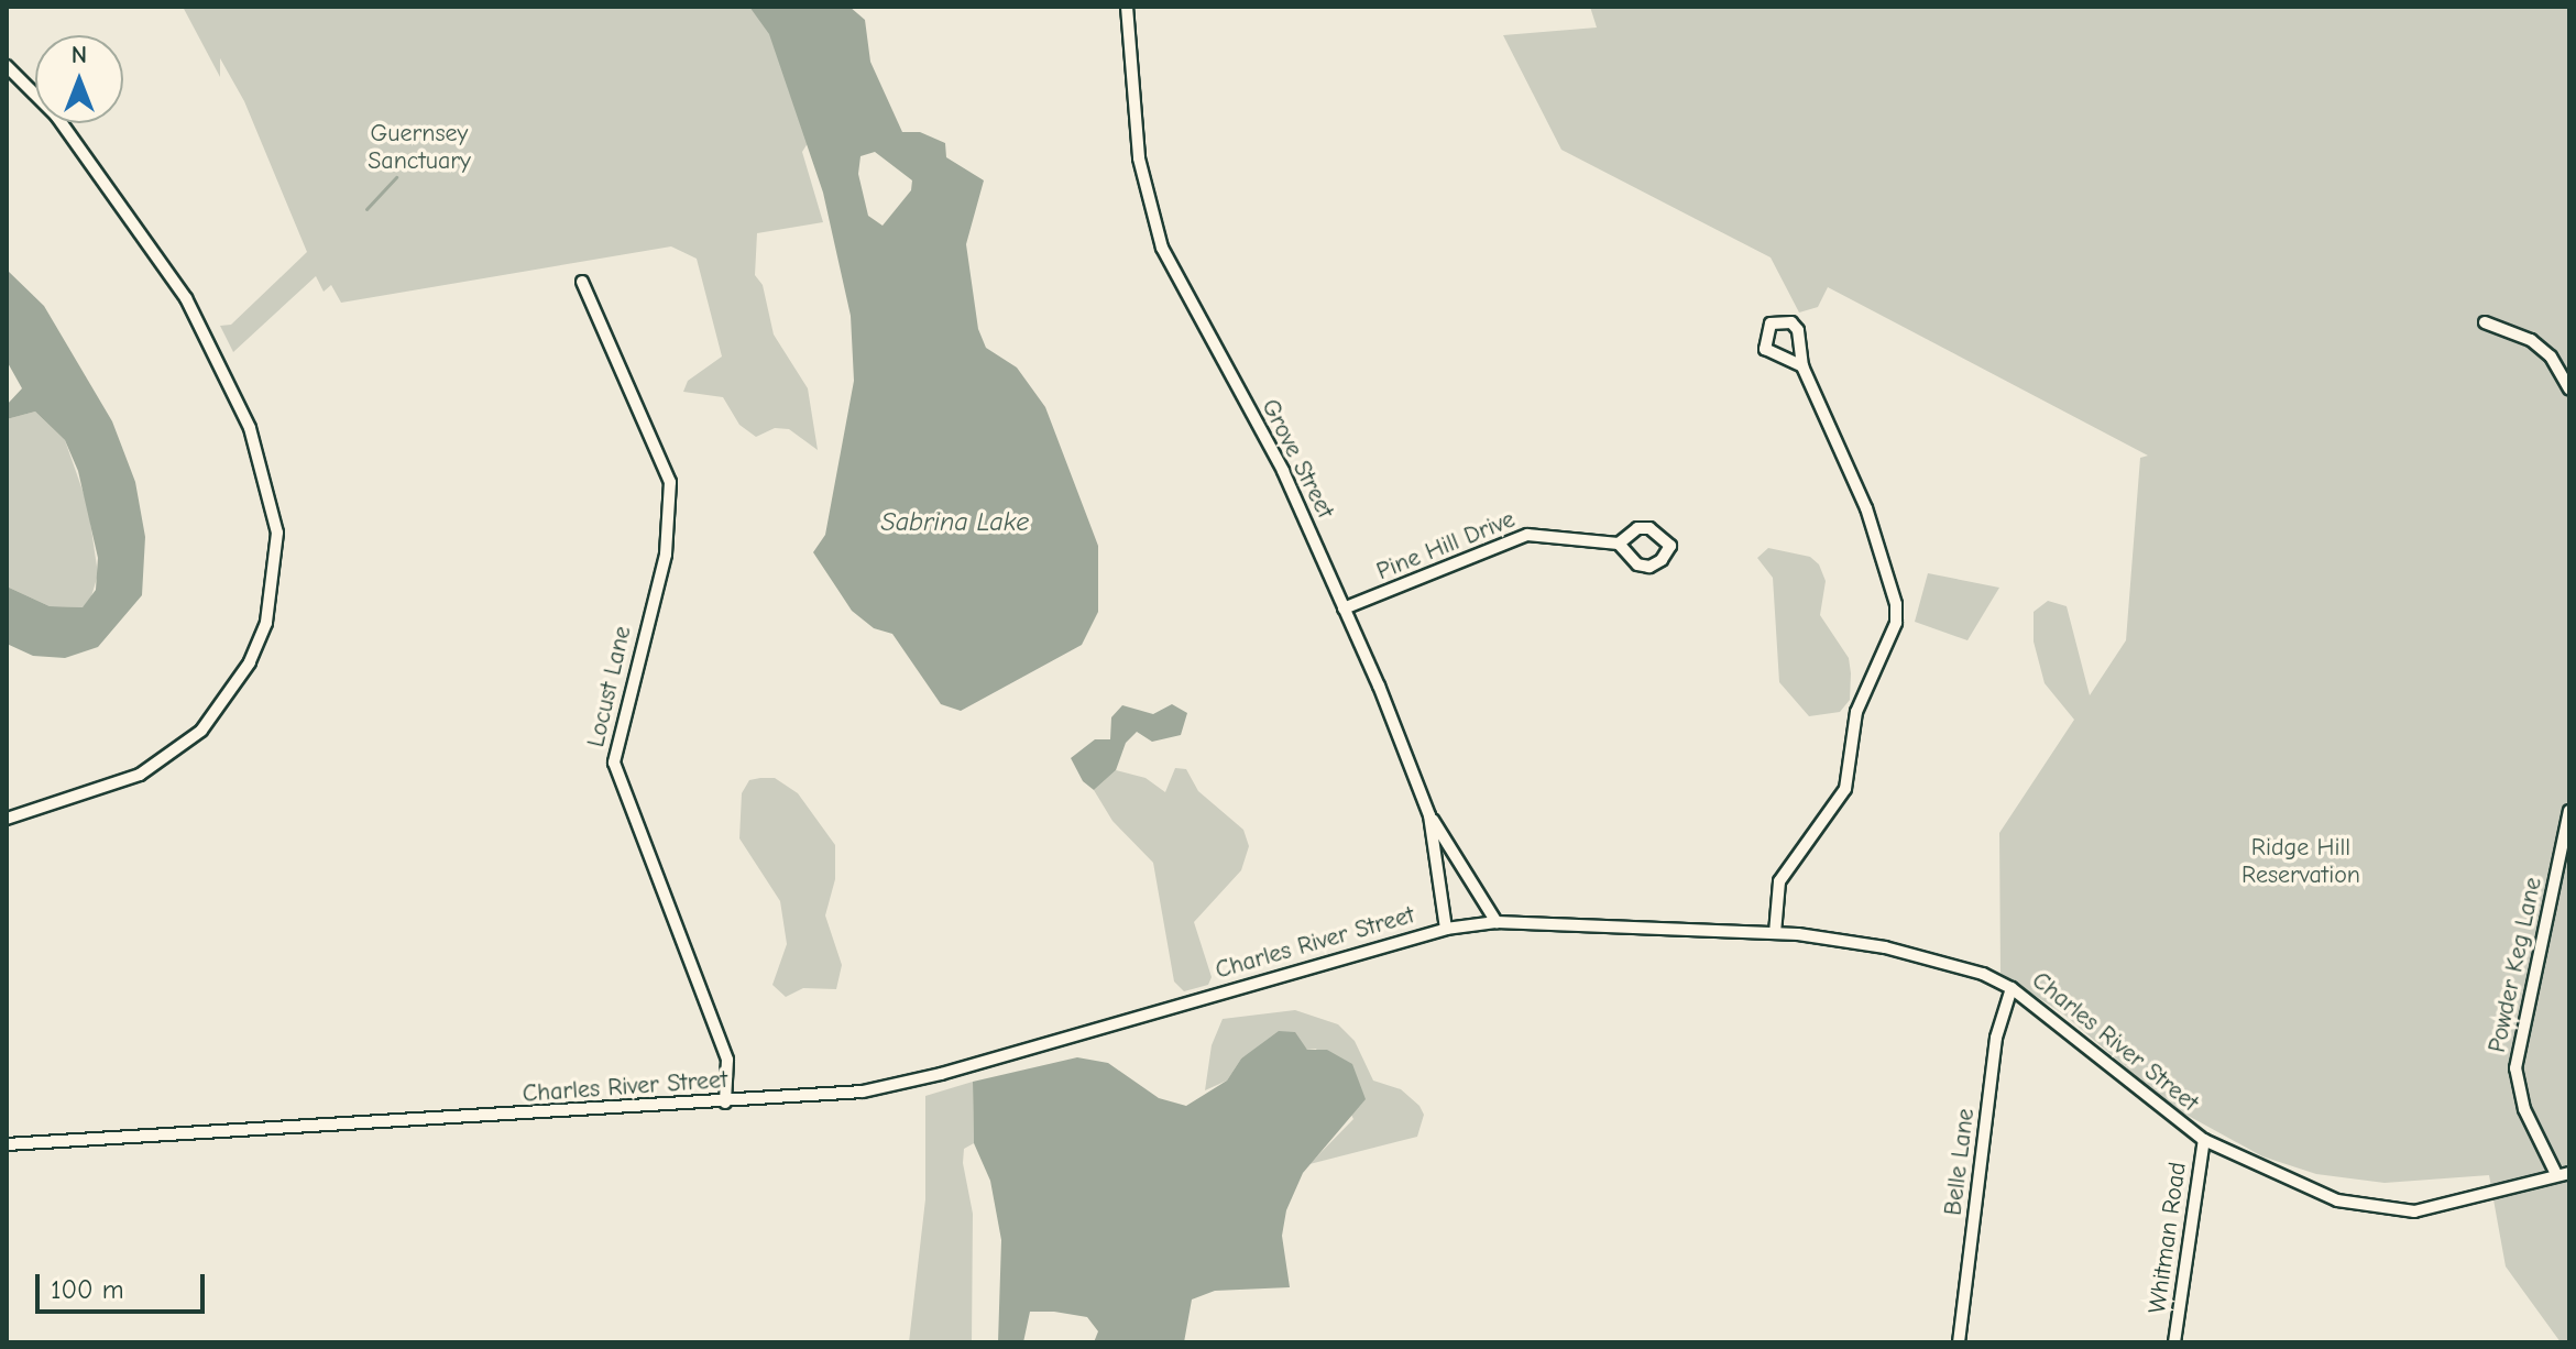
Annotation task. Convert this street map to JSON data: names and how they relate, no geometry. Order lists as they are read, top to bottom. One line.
{"streets":{"street":["Grove Street","Pine Hill Drive","Locust Lane","Charles River Street","Powder Keg Lane","Belle Lane","Whitman Road"]},"crossings":[["Grove Street","Pine Hill Drive"],["Grove Street","Charles River Street"],["Locust Lane","Charles River Street"],["Charles River Street","Powder Keg Lane"],["Charles River Street","Belle Lane"],["Charles River Street","Whitman Road"]],"water":["Sabrina Lake"],"parks":["Guernsey Sanctuary","Ridge Hill Reservation"],"scale_bar":"100 m","north":"top"}
